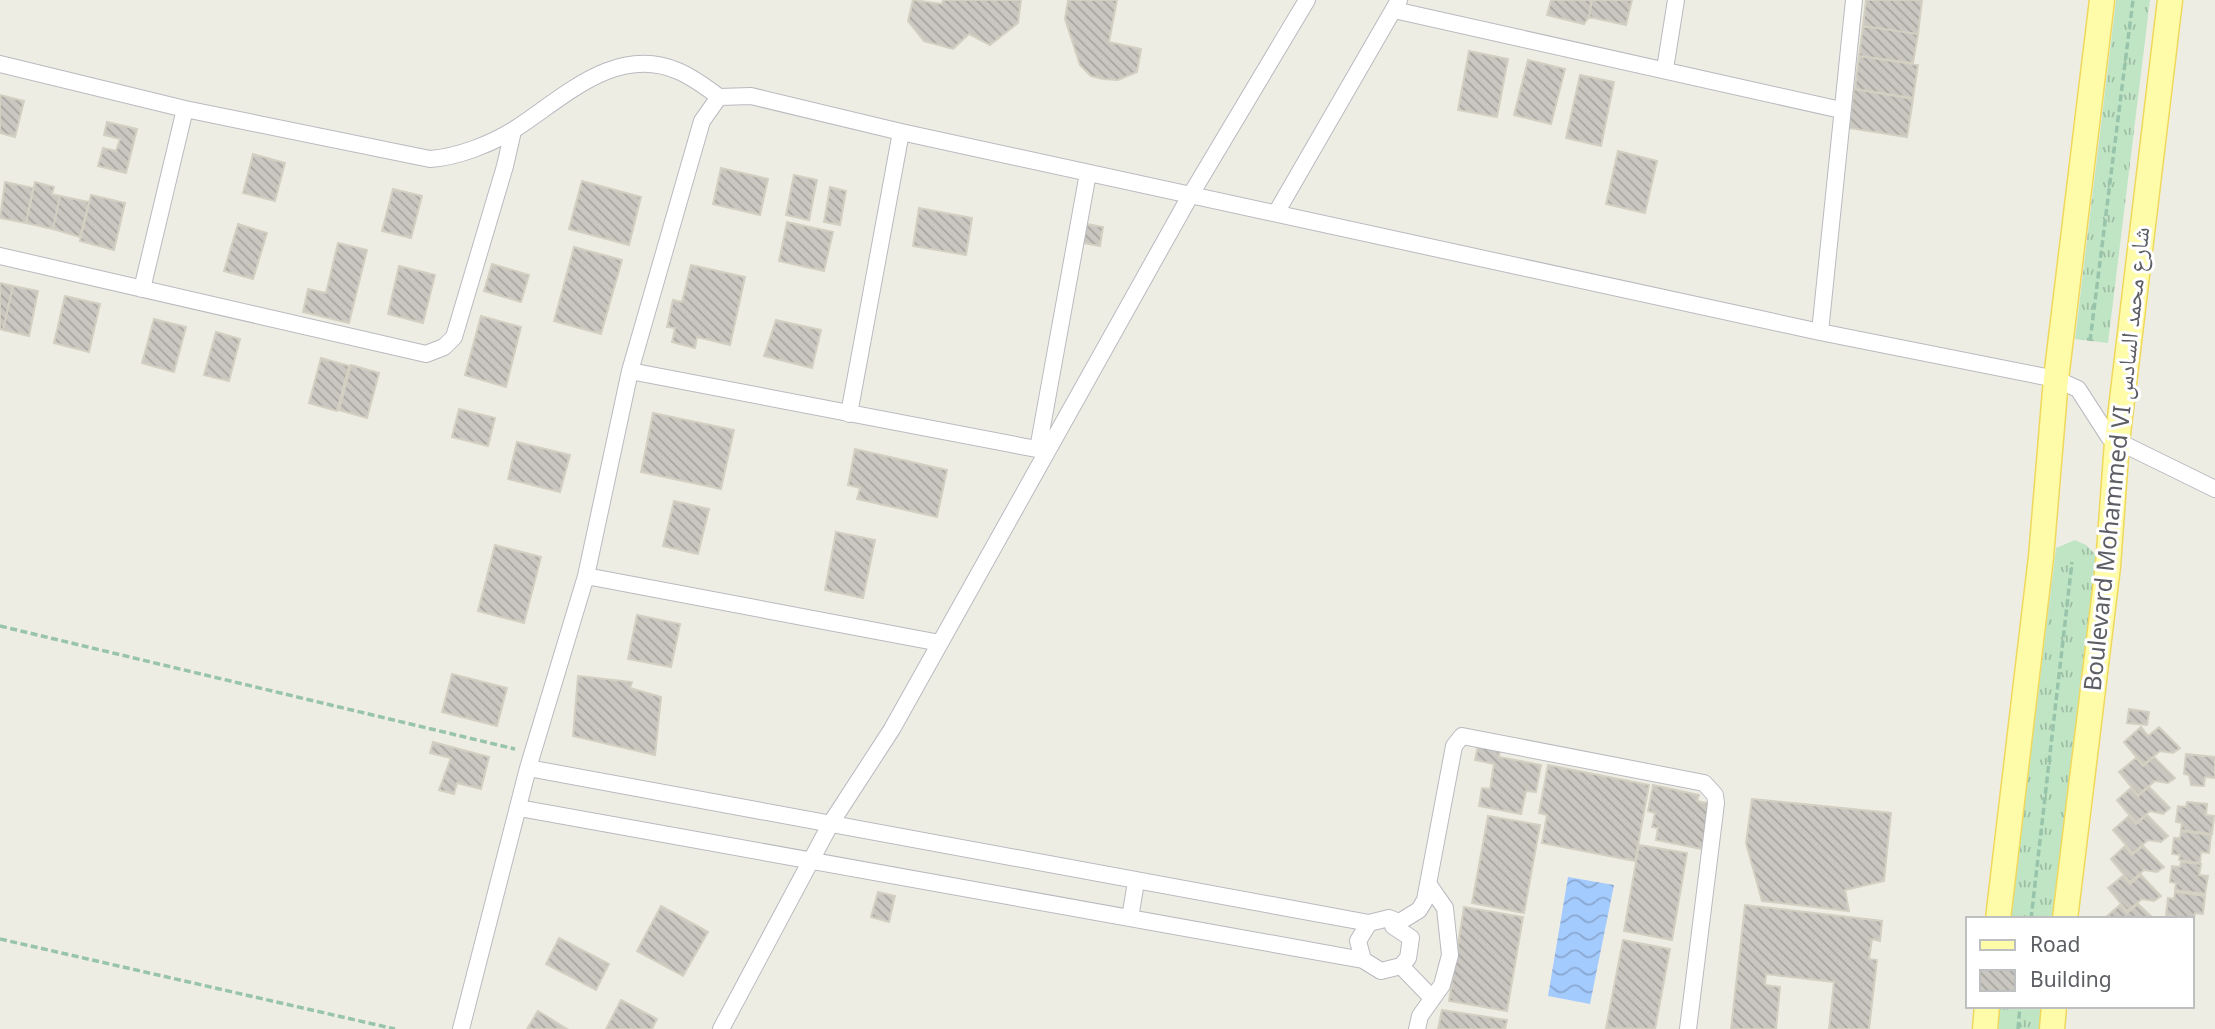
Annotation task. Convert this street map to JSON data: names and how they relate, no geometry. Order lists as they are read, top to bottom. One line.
{"streets":{"main road":["Boulevard Mohammed VI شارع محمد السادس"]},"legend":["Road","Building"]}
